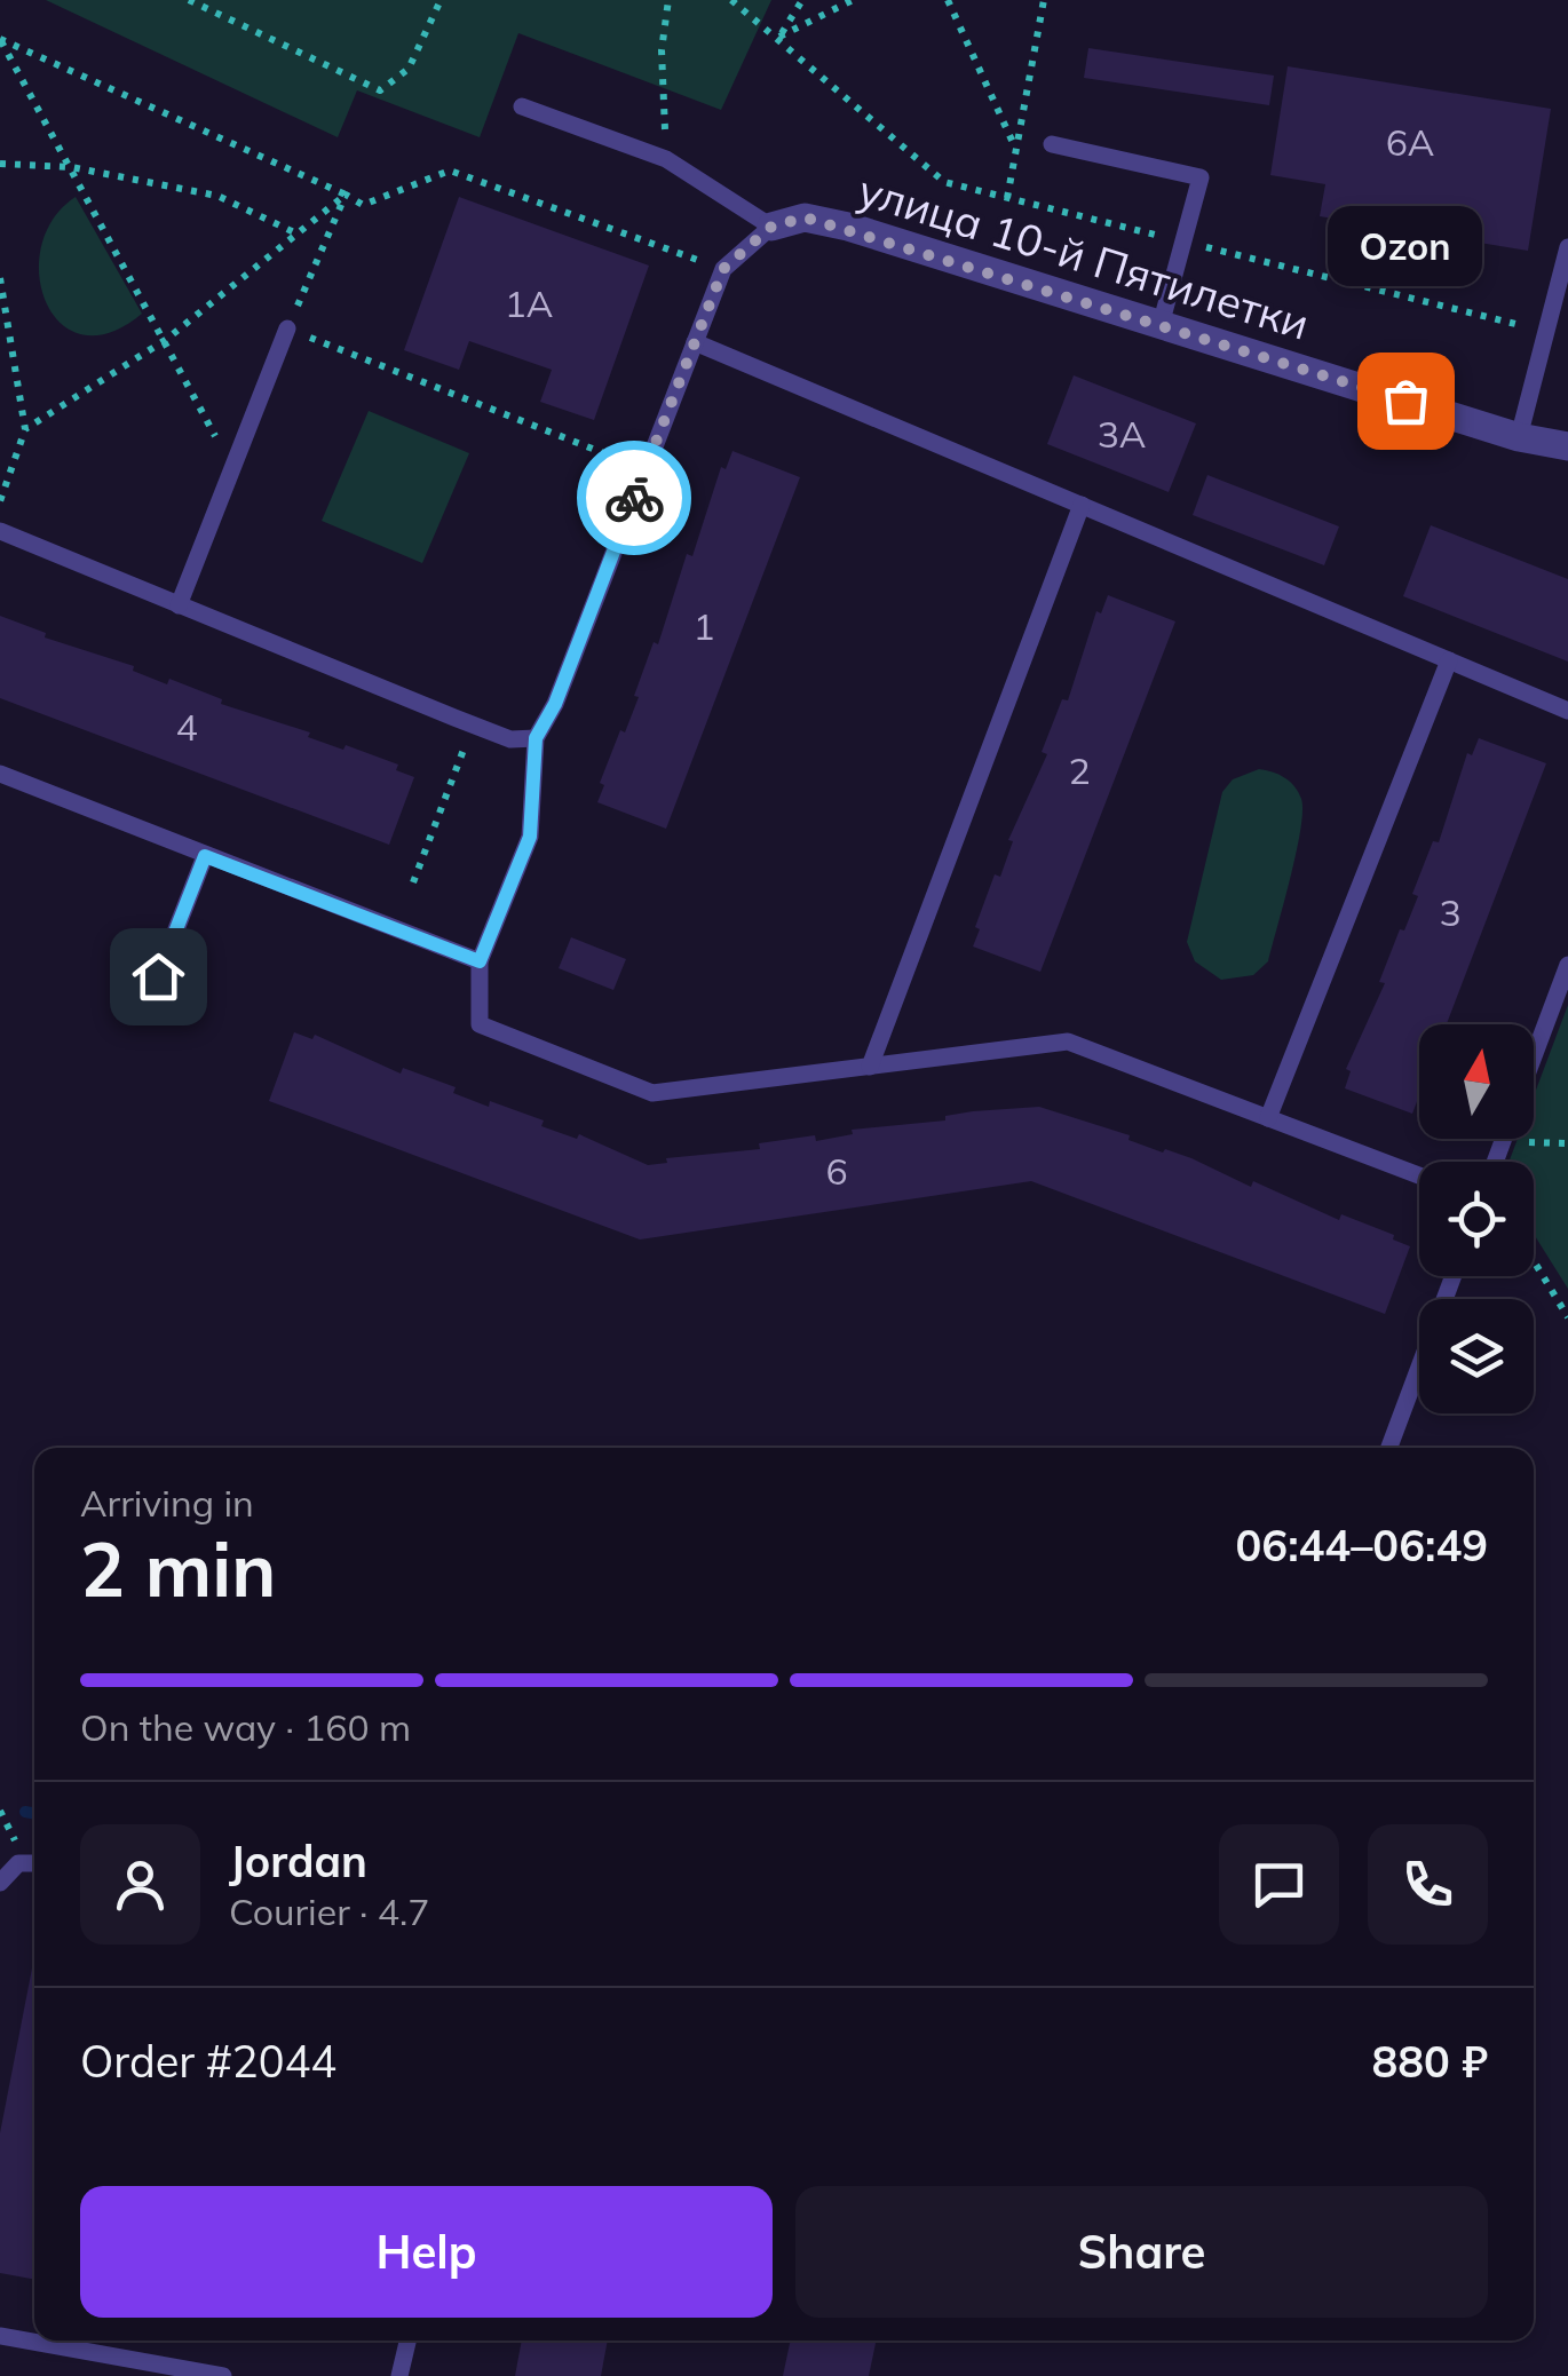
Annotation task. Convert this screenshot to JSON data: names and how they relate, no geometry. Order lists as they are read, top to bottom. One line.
{"streets":{"street":["улица 10-й Пятилетки"]},"places":["Ozon"],"house_numbers":["6А","1А","3А","1","4","2","3","6"],"north":"top","page":{"bubble":"Ozon","heading":["2 min","Arriving in","06:44–06:49"],"panel":["Jordan","Courier · 4.7","Order #2044","880 ₽"],"bar":"On the way · 160 m","buttons":["Help","Share"]}}
